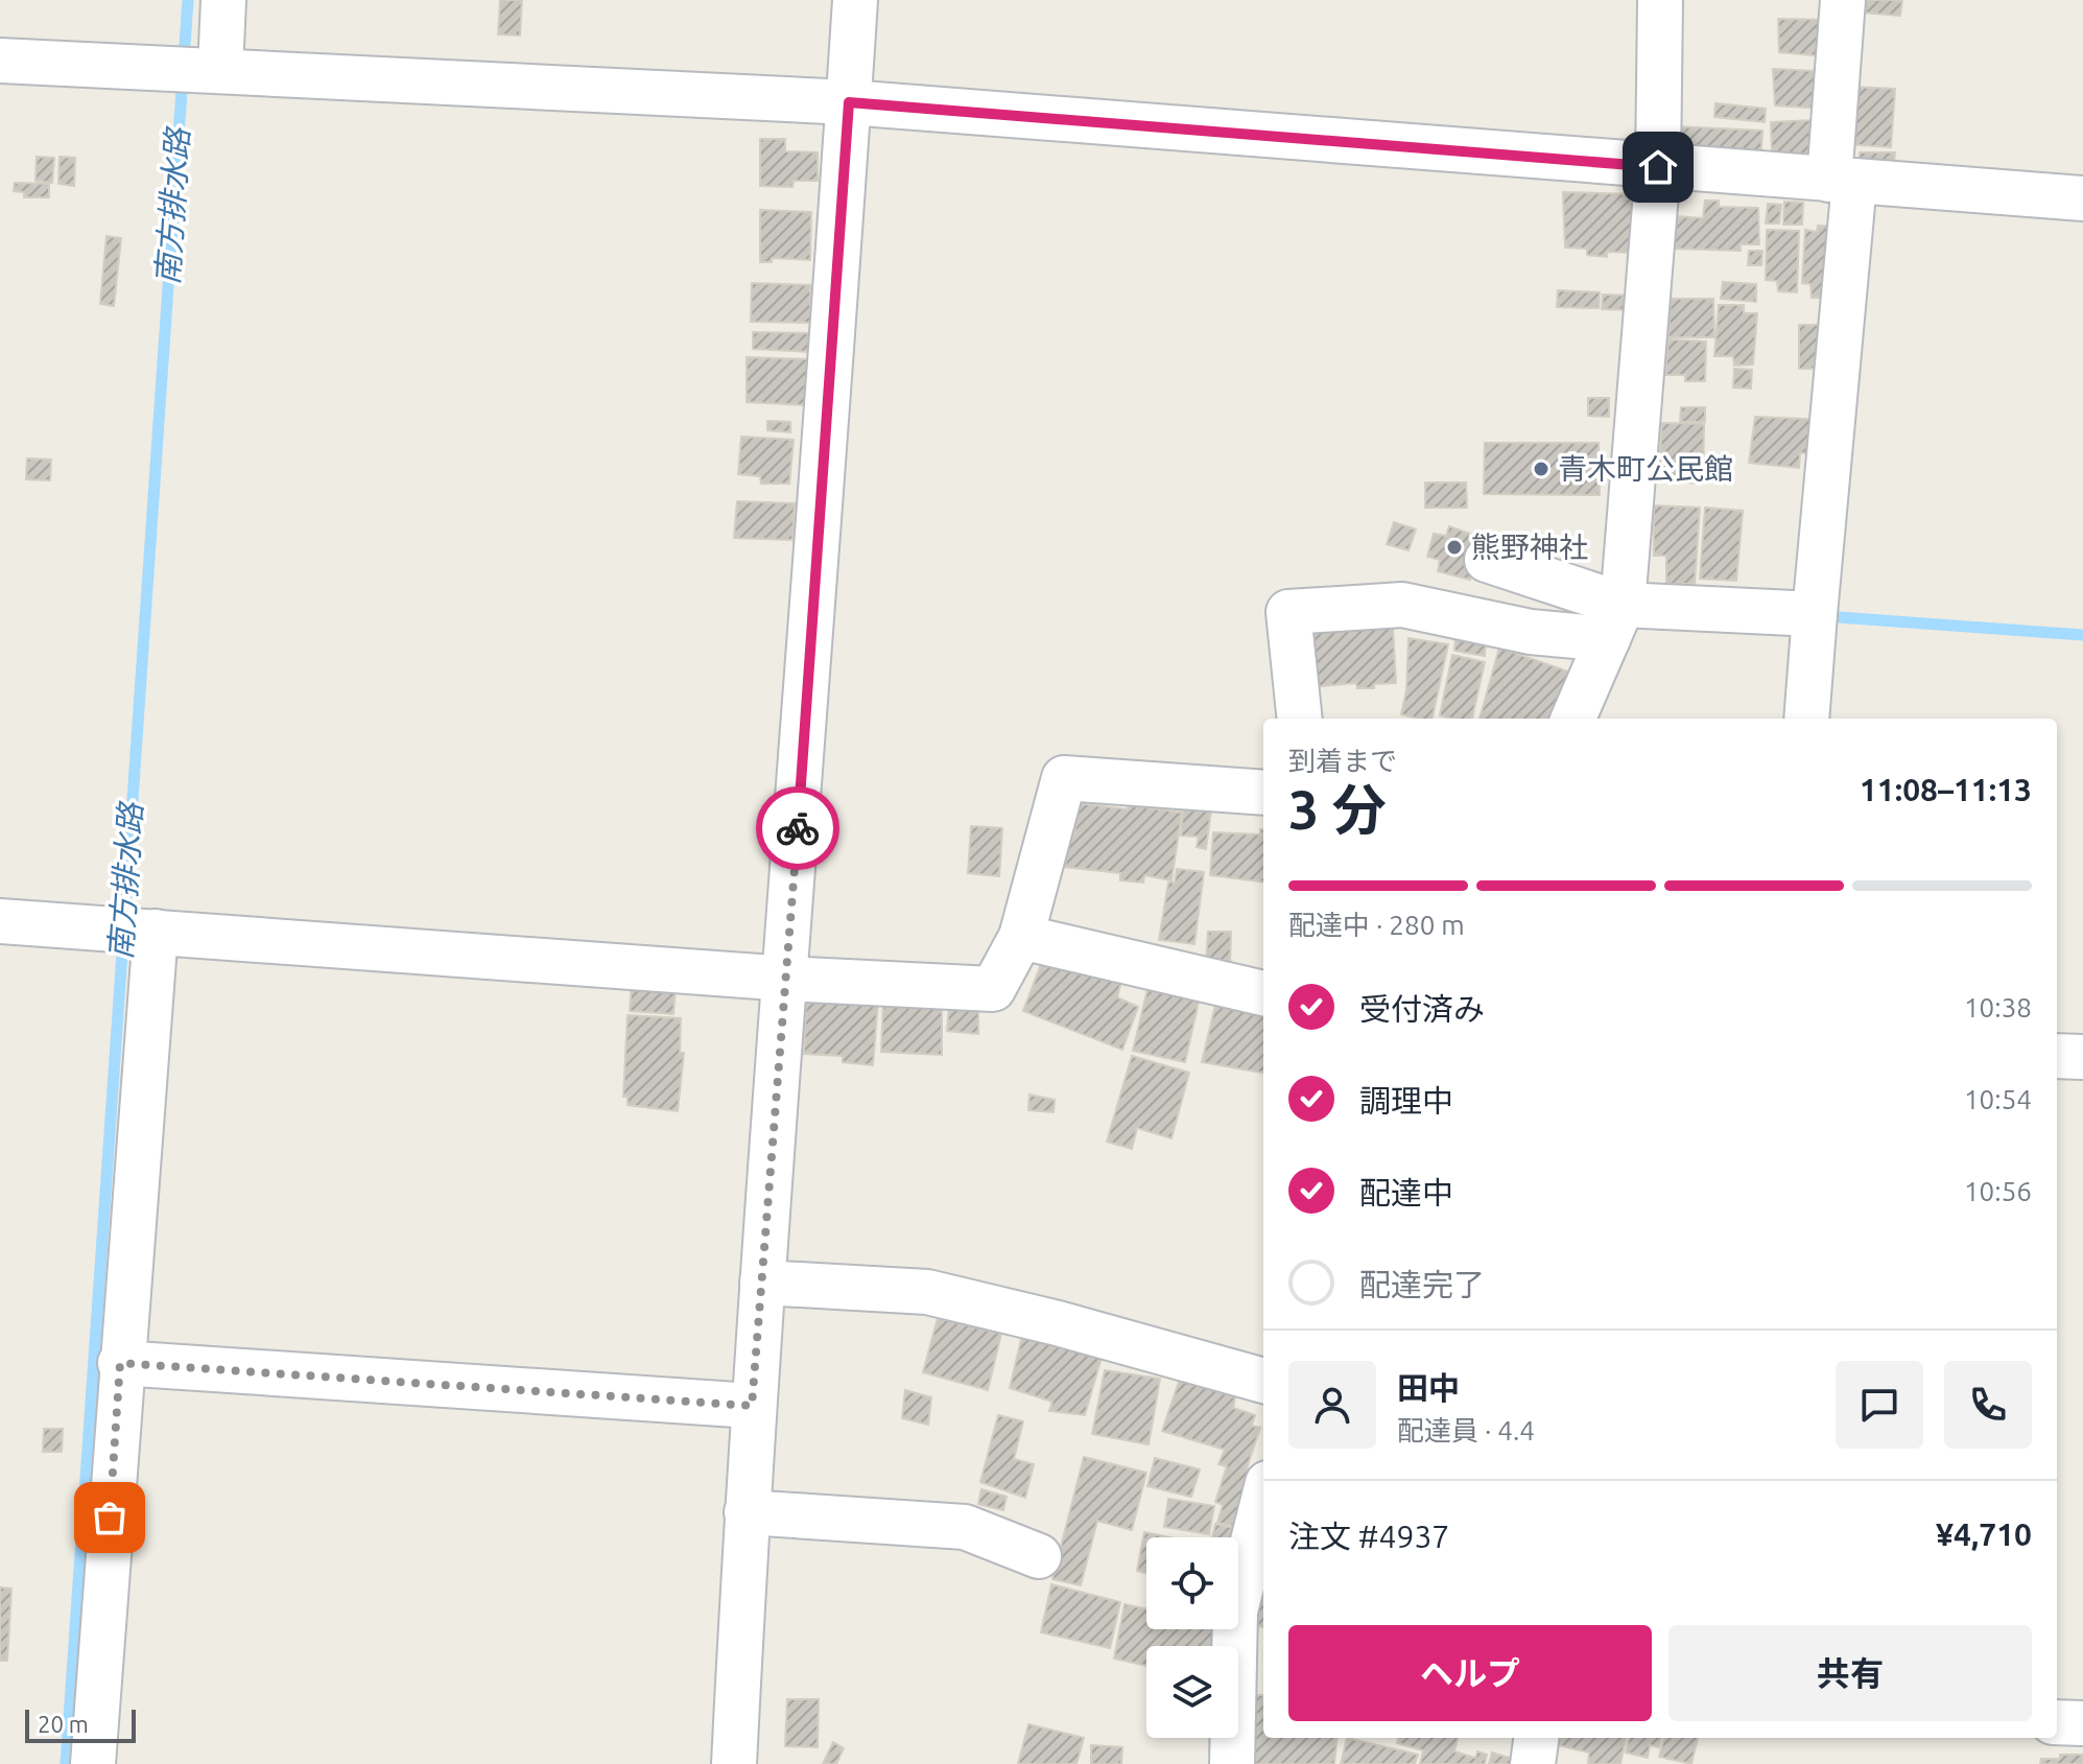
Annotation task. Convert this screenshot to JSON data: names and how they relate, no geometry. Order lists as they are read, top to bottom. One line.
{"water":["南方排水路"],"places":["青木町公民館","熊野神社"],"scale_bar":"20 m","page":{"heading":["3 分","到着まで","11:08–11:13"],"panel":["田中","配達員 · 4.4","注文 #4937","¥4,710"],"bar":"配達中 · 280 m","list":[["受付済み","10:38"],["調理中","10:54"],["配達中","10:56"],"配達完了"],"buttons":["ヘルプ","共有"],"scale":"20 m"}}
